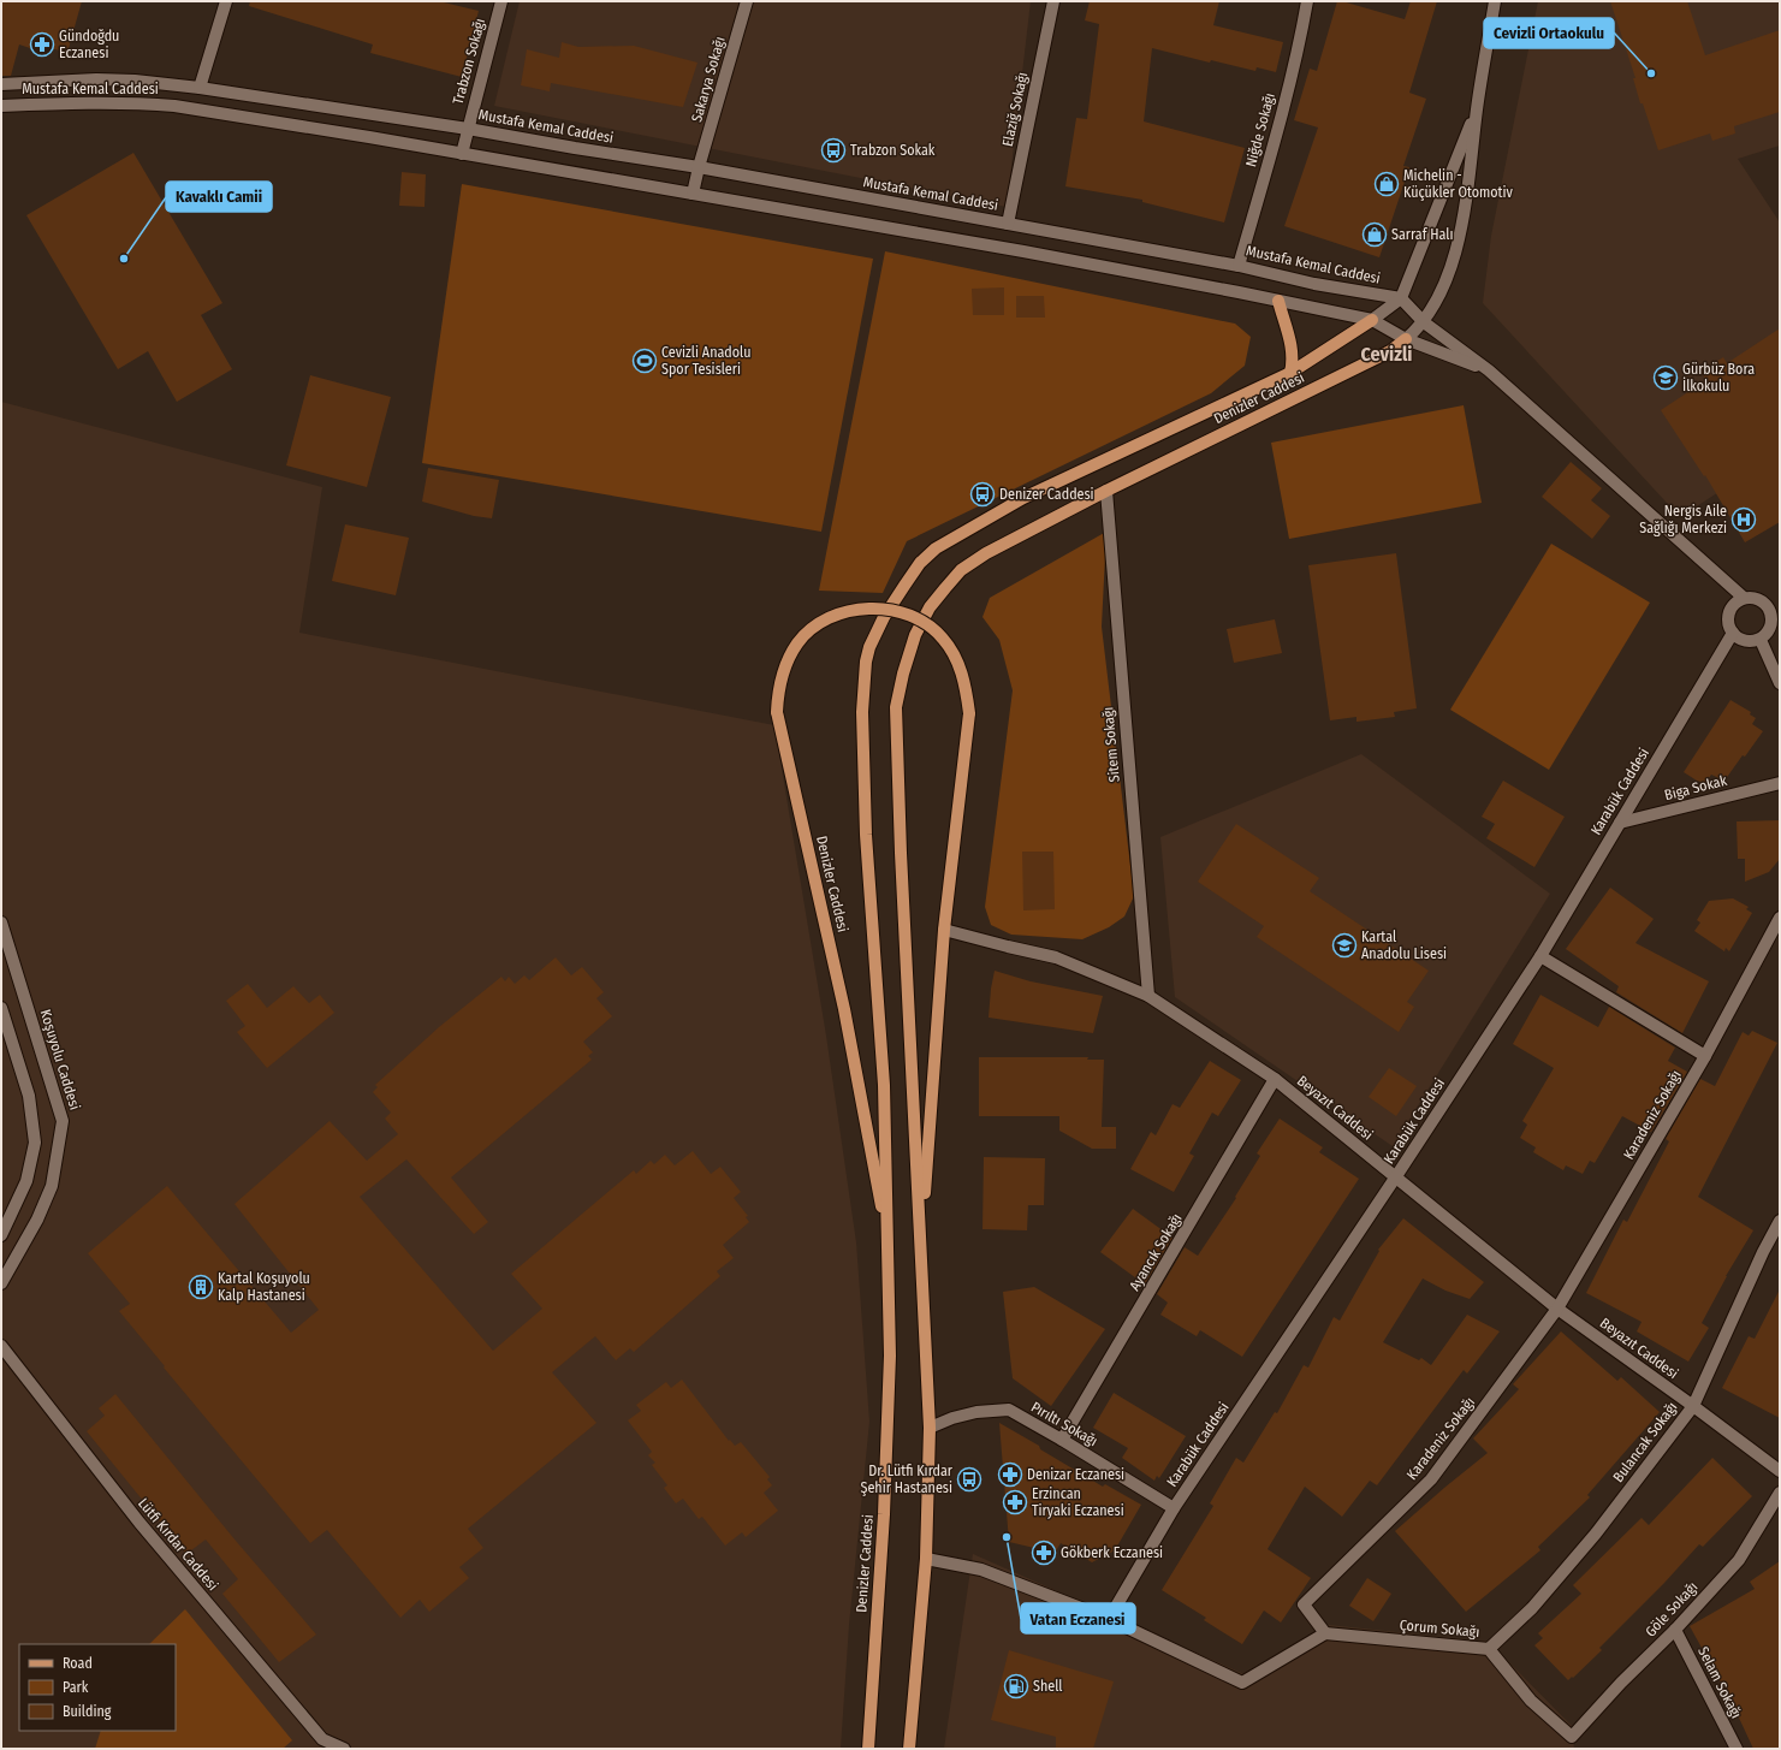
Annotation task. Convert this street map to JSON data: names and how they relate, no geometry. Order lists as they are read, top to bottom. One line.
{"streets":{"main road":["Denizler Caddesi"],"street":["Trabzon Sokağı","Sakarya Sokağı","Mustafa Kemal Caddesi","Elaziğ Sokağı","Niğde Sokağı","Sitem Sokağı","Biga Sokak","Karabük Caddesi","Koşuyolu Caddesi","Beyazıt Caddesi","Karadeniz Sokağı","Ayancık Sokağı","Pırıltı Sokağı","Bulancak Sokağı","Lütfi Kırdar Caddesi","Göle Sokağı","Çorum Sokağı","Selam Sokağı"]},"crossings":[["Trabzon Sokağı","Mustafa Kemal Caddesi"],["Sakarya Sokağı","Mustafa Kemal Caddesi"],["Mustafa Kemal Caddesi","Elaziğ Sokağı"],["Mustafa Kemal Caddesi","Niğde Sokağı"],["Mustafa Kemal Caddesi","Denizler Caddesi"],["Denizler Caddesi","Sitem Sokağı"],["Denizler Caddesi","Beyazıt Caddesi"],["Denizler Caddesi","Pırıltı Sokağı"],["Sitem Sokağı","Beyazıt Caddesi"],["Biga Sokak","Karabük Caddesi"],["Karabük Caddesi","Beyazıt Caddesi"],["Karabük Caddesi","Pırıltı Sokağı"],["Beyazıt Caddesi","Karadeniz Sokağı"],["Beyazıt Caddesi","Ayancık Sokağı"],["Beyazıt Caddesi","Bulancak Sokağı"],["Karadeniz Sokağı","Çorum Sokağı"],["Ayancık Sokağı","Pırıltı Sokağı"],["Bulancak Sokağı","Çorum Sokağı"],["Göle Sokağı","Çorum Sokağı"],["Göle Sokağı","Selam Sokağı"]],"districts":["Cevizli"],"places":{"pharmacy":["Gündoğdu Eczanesi","Denizar Eczanesi","Erzincan Tiryaki Eczanesi","Gökberk Eczanesi"],"other":["Cevizli Ortaokulu","Kavaklı Camii","Vatan Eczanesi"],"bus stop":["Trabzon Sokak","Denizer Caddesi","Dr. Lütfi Kırdar Şehir Hastanesi"],"shop":["Michelin - Küçükler Otomotiv","Sarraf Halı"],"sports":["Cevizli Anadolu Spor Tesisleri"],"school or university":["Gürbüz Bora İlkokulu","Kartal Anadolu Lisesi"],"hospital":["Nergis Aile Sağlığı Merkezi"],"building":["Kartal Koşuyolu Kalp Hastanesi"],"fuel station":["Shell"]},"legend":["Road","Park","Building"]}
